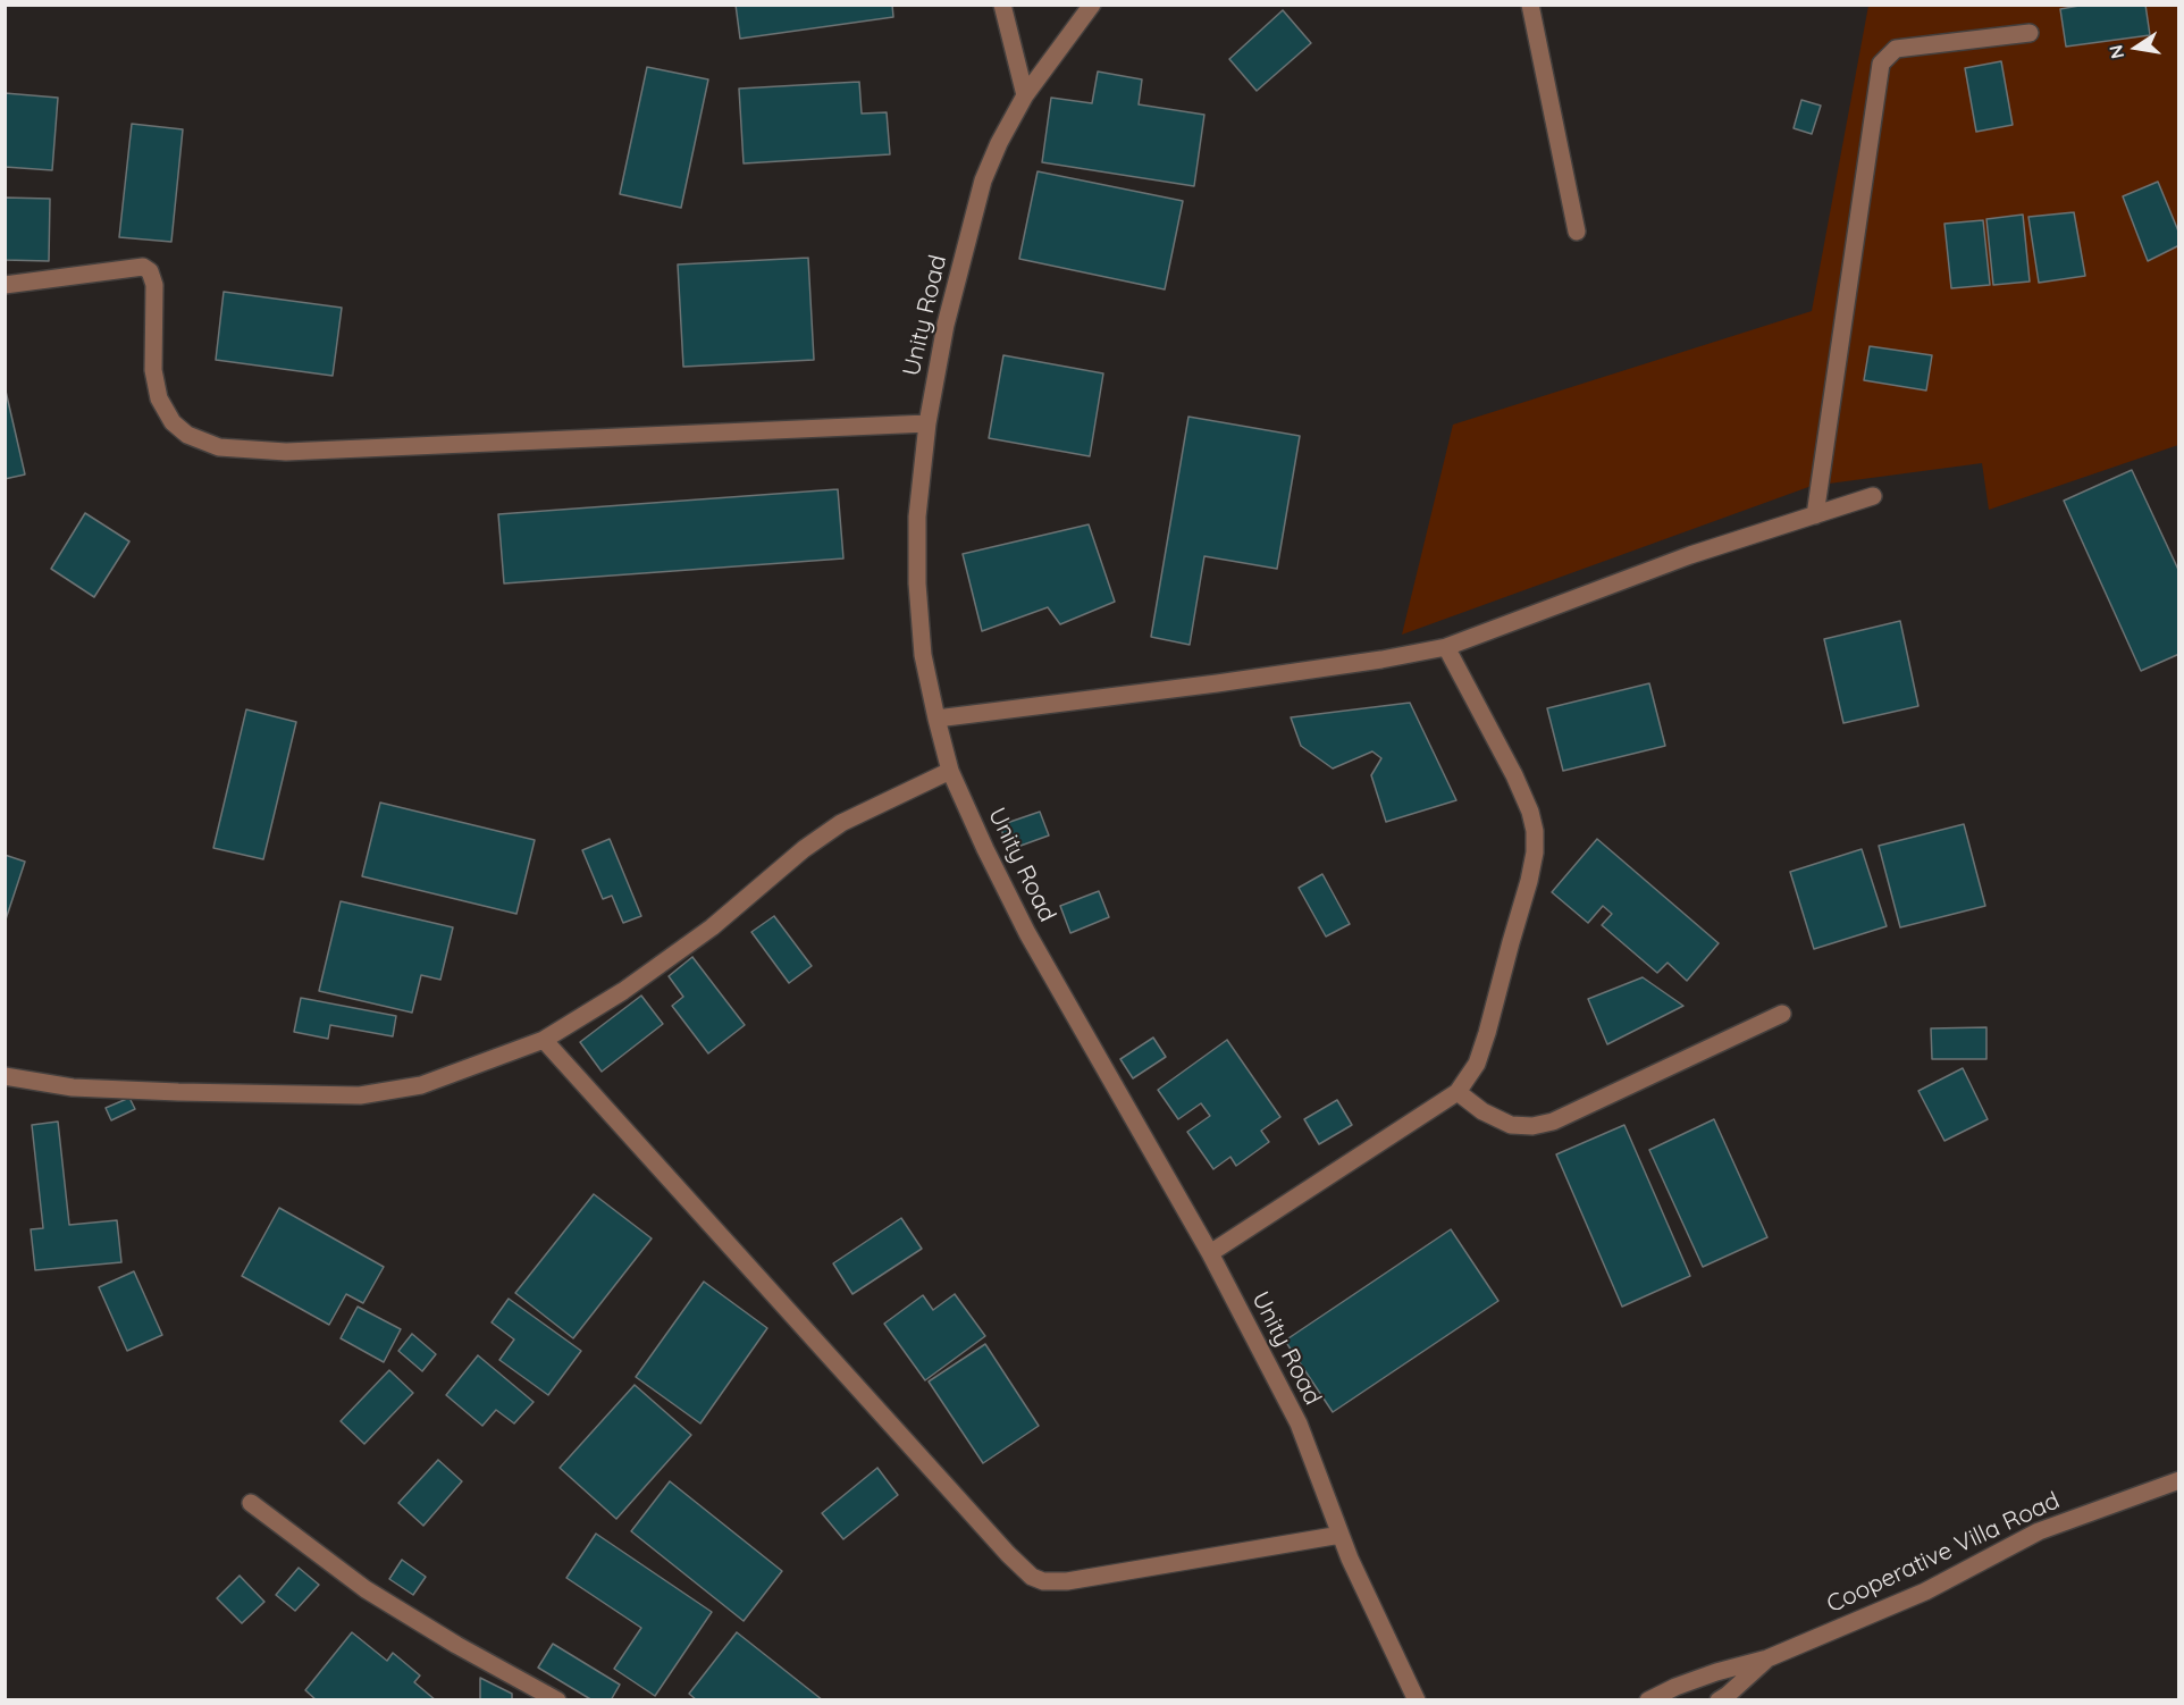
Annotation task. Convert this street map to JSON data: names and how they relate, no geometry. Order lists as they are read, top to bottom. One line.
{"streets":{"street":["Unity Road","Cooperative Villa Road"]},"north":"left"}
